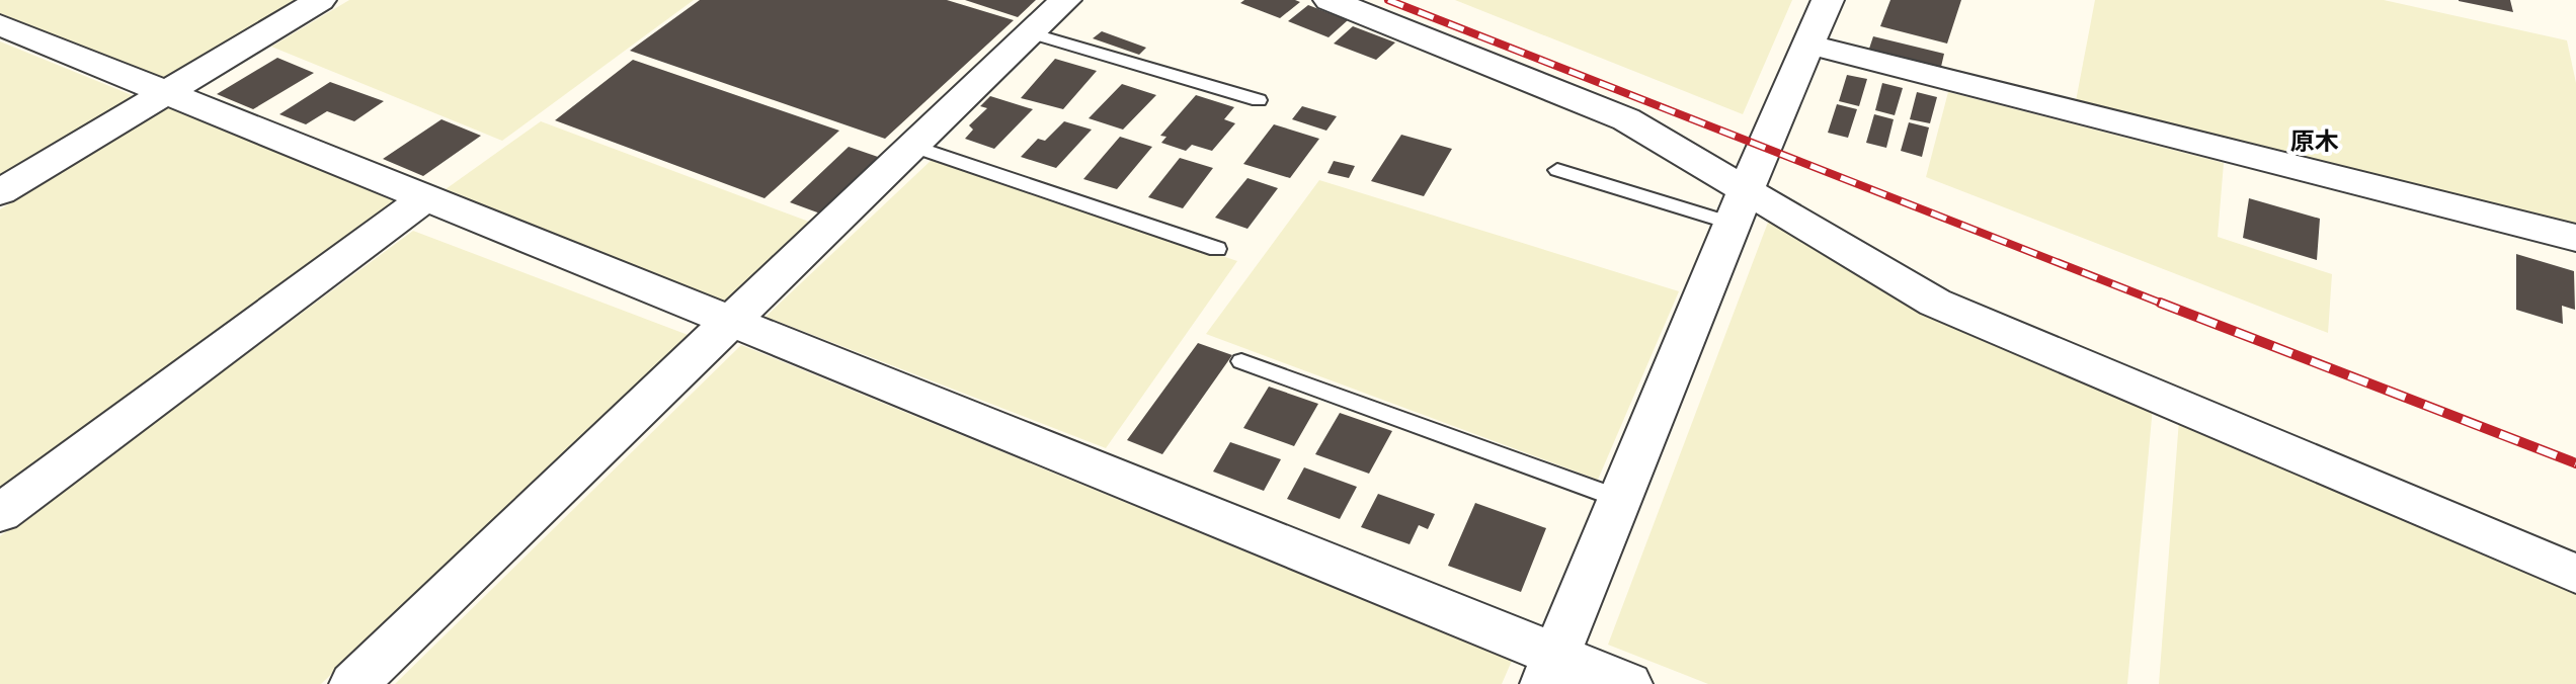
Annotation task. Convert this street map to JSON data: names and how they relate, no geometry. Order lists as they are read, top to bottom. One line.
{"districts":["原木"]}
